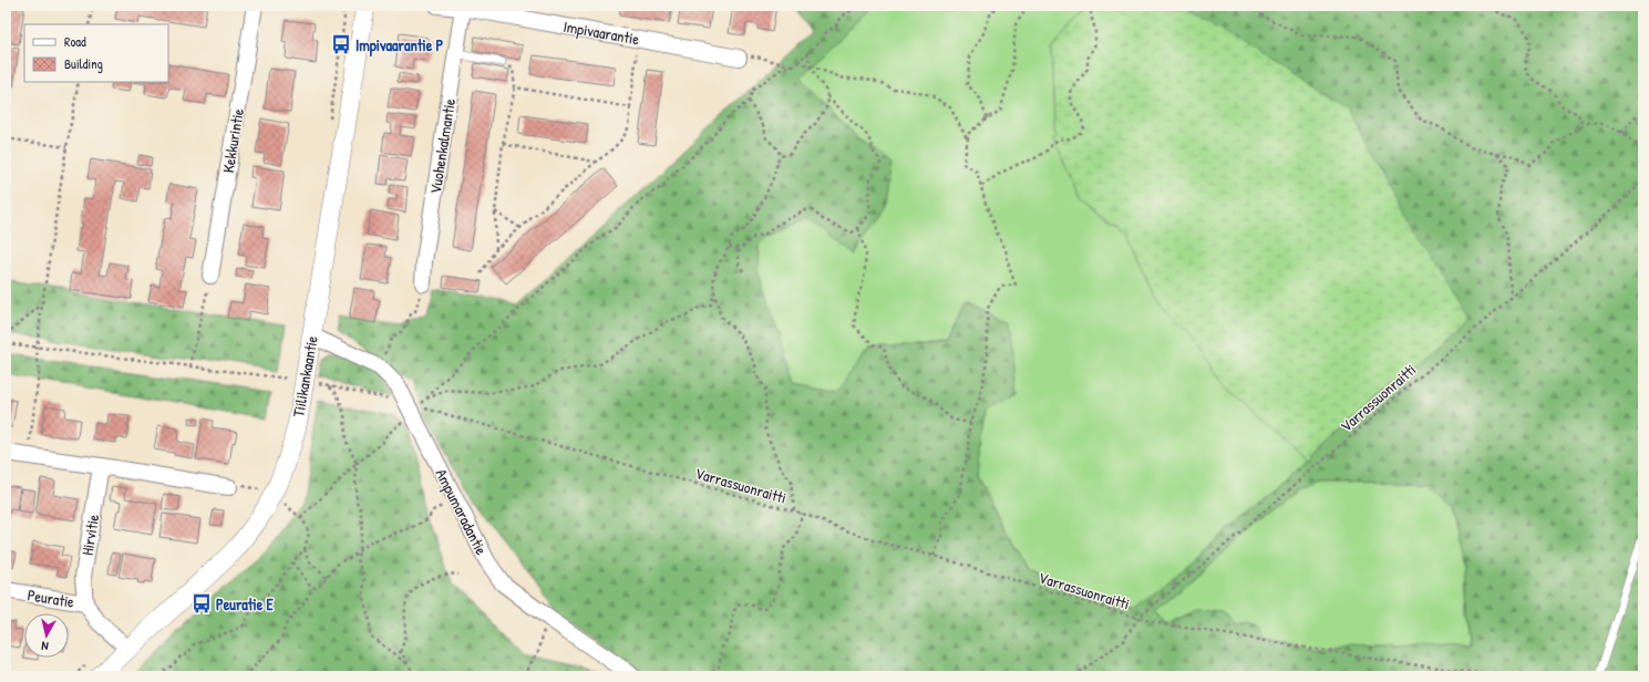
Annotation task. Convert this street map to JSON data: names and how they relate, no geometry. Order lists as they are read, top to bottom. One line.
{"streets":{"street":["Impivaarantie","Kekkurintie","Vuohenkalmantie","Tiilikankaantie","Ampumaradantie","Hirvitie","Peuratie"],"path":["Varrassuonraitti"]},"crossings":[["Impivaarantie","Vuohenkalmantie"],["Tiilikankaantie","Varrassuonraitti"],["Tiilikankaantie","Ampumaradantie"],["Tiilikankaantie","Peuratie"],["Varrassuonraitti","Ampumaradantie"],["Hirvitie","Peuratie"]],"places":{"bus stop":["Impivaarantie P","Peuratie E"]},"legend":["Road","Building"],"north":"bottom"}
